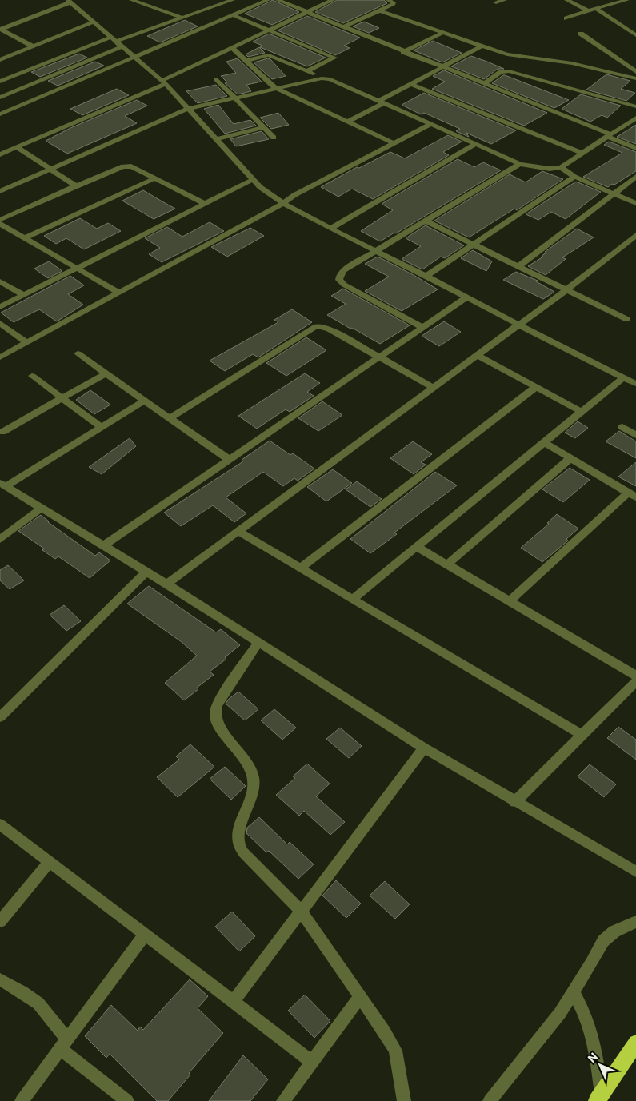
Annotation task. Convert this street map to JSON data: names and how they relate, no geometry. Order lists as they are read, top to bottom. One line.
{"north":"top left"}
